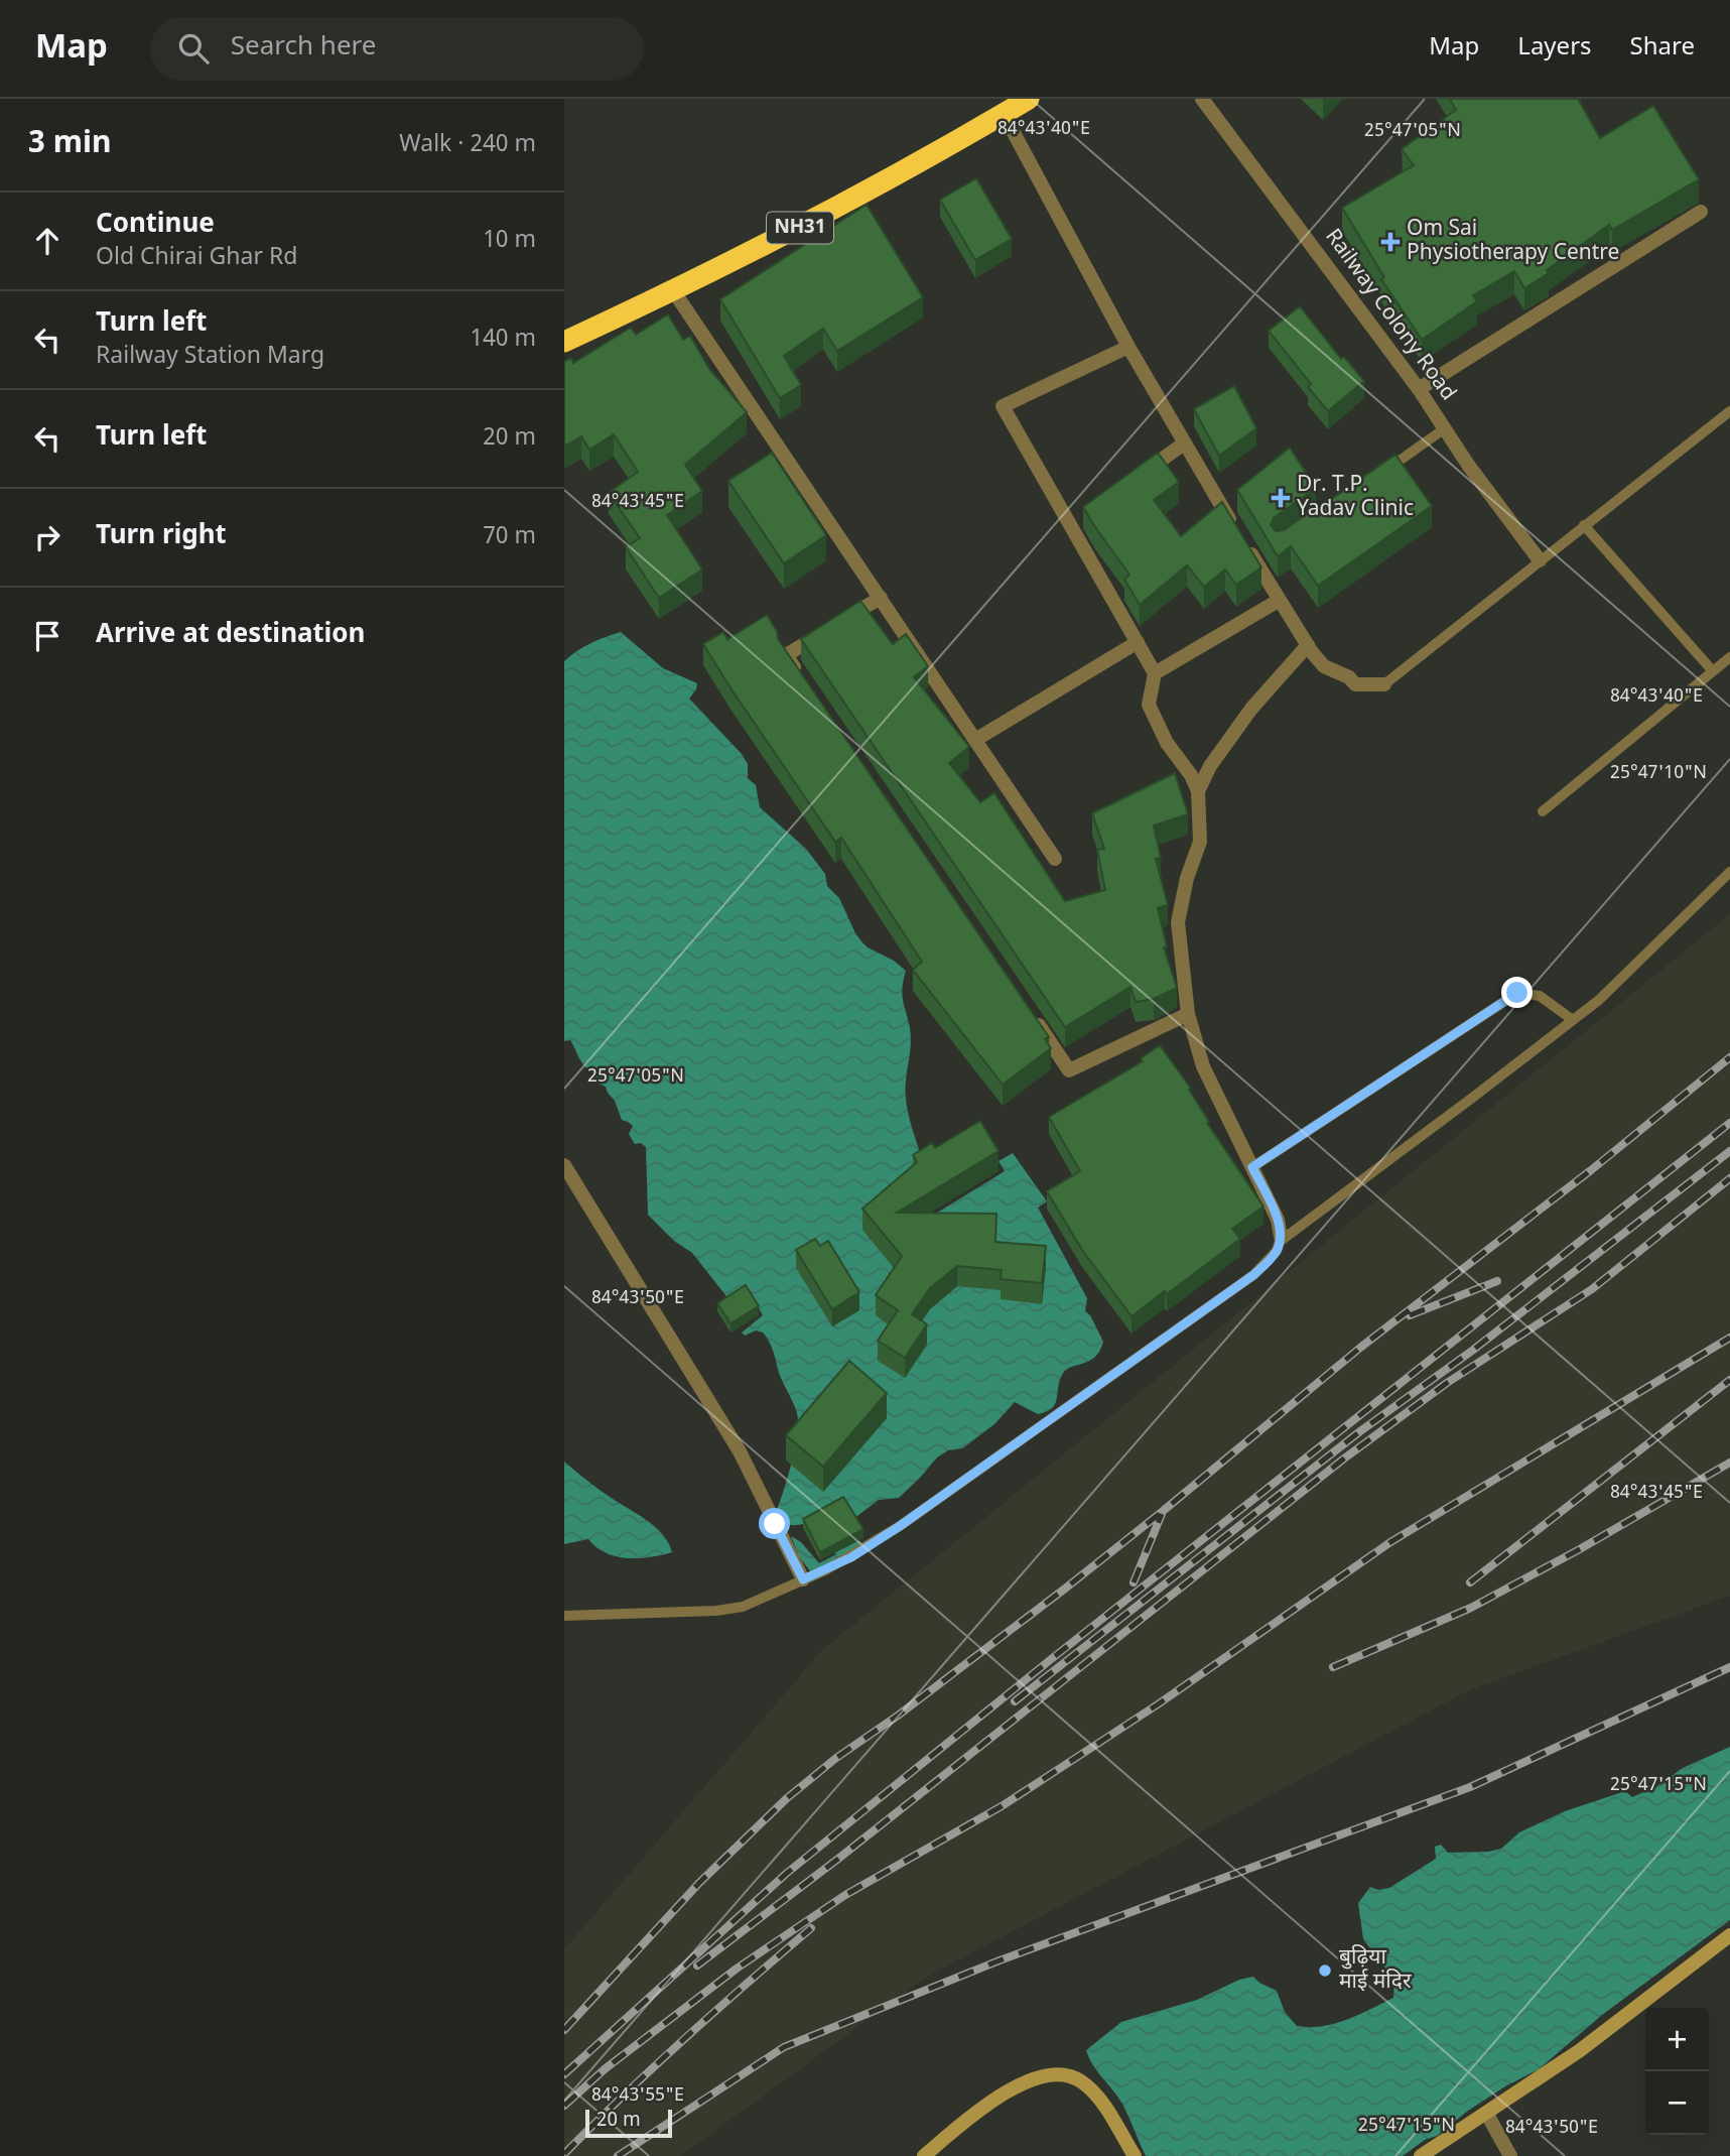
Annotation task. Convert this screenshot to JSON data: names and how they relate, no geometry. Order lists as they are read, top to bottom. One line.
{"streets":{"highway":["NH31"],"street":["Railway Colony Road"]},"places":{"health":["Om Sai Physiotherapy Centre","Dr. T.P. Yadav Clinic"],"other":["बुढ़िया माई मंदिर"]},"scale_bar":"20 m","page":{"header":"Map","search":"Search here","nav":["Map","Layers","Share"],"heading":["3 min","Walk · 240 m"],"list":[["Continue","Old Chirai Ghar Rd","10 m"],["Turn left","Railway Station Marg","140 m"],["Turn left","20 m"],["Turn right","70 m"],"Arrive at destination"],"map_buttons":["+","−"],"scale":"20 m"},"coordinates":["84°43'40\"E","25°47'05\"N","84°43'45\"E","25°47'10\"N","84°43'50\"E","25°47'15\"N","84°43'55\"E"]}
